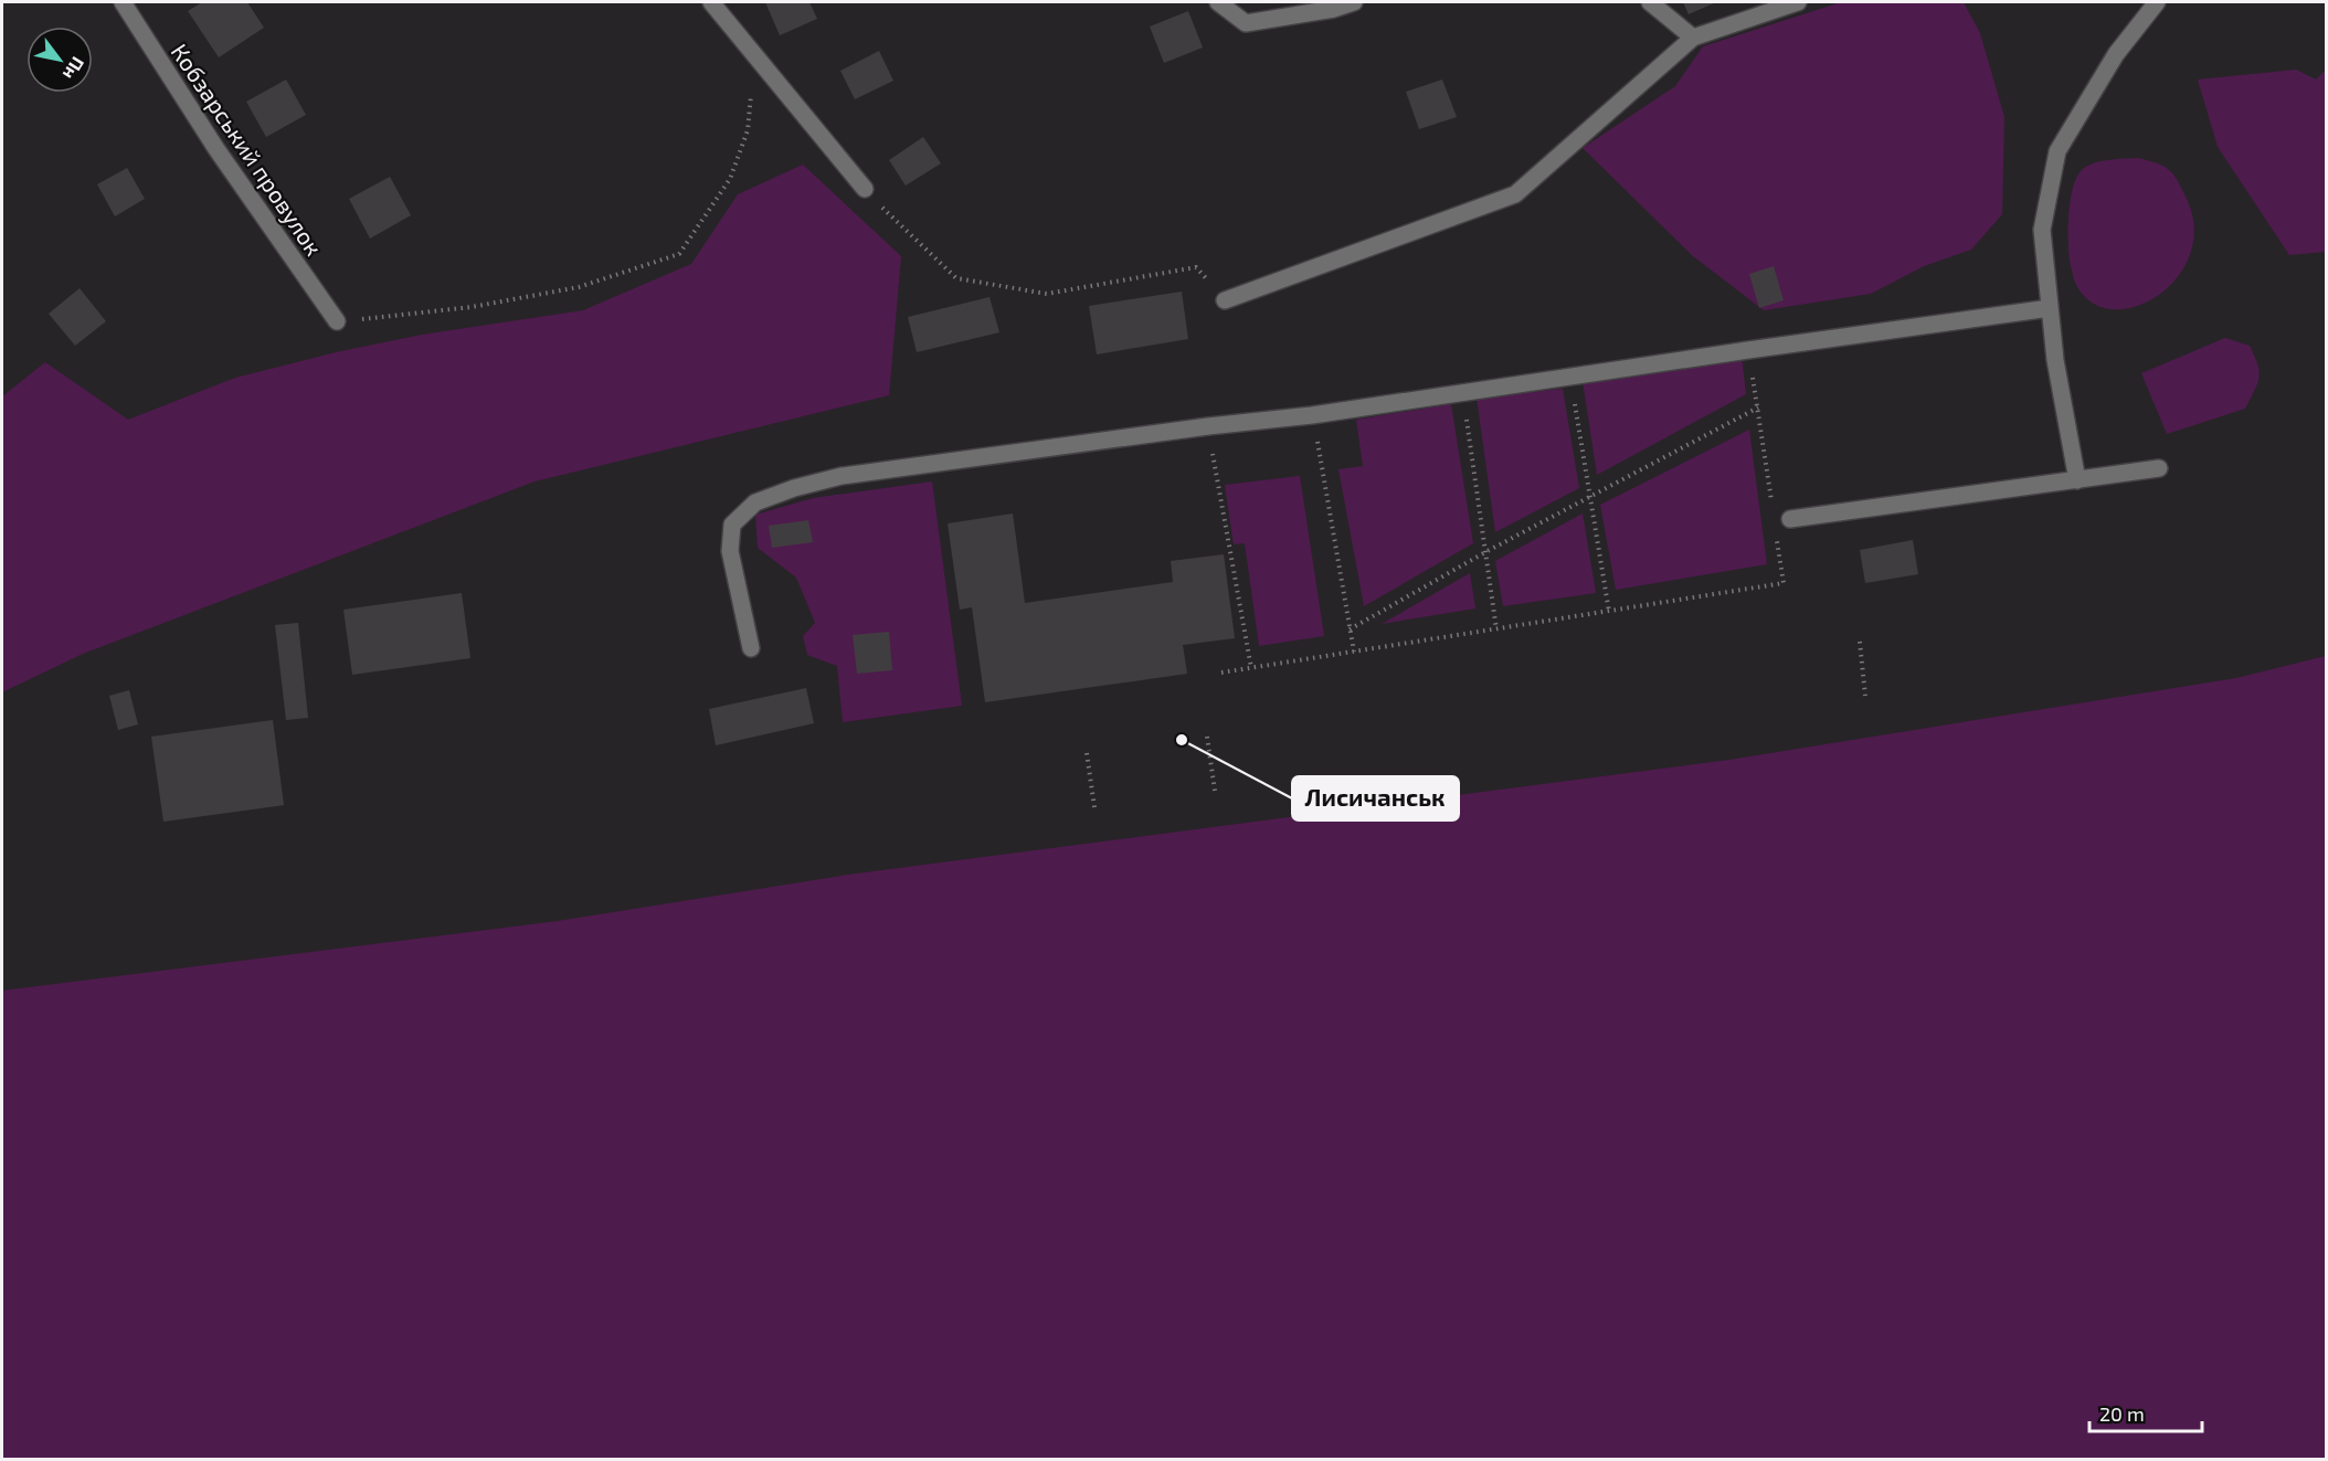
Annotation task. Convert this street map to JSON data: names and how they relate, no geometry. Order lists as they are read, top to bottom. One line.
{"streets":{"street":["Кобзарський провулок"]},"places":["Лисичанськ"],"scale_bar":"20 m","north":"bottom right"}
